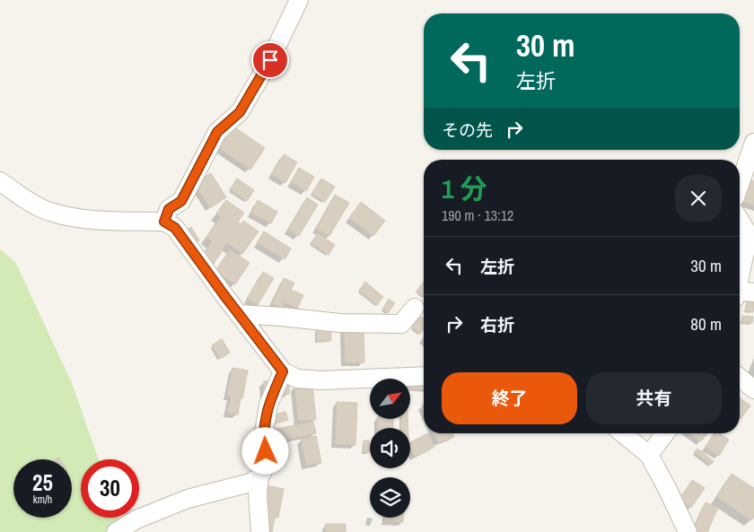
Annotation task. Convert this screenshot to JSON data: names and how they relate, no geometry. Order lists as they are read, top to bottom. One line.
{"north":"top right","page":{"turn":["30 m","左折"],"then":"その先","heading":["1 分","190 m · 13:12"],"list":[{"name":"左折","value":"30 m"},{"name":"右折","value":"80 m"}],"buttons":["終了","共有"],"speed":"25 km/h","limit":"30"}}
